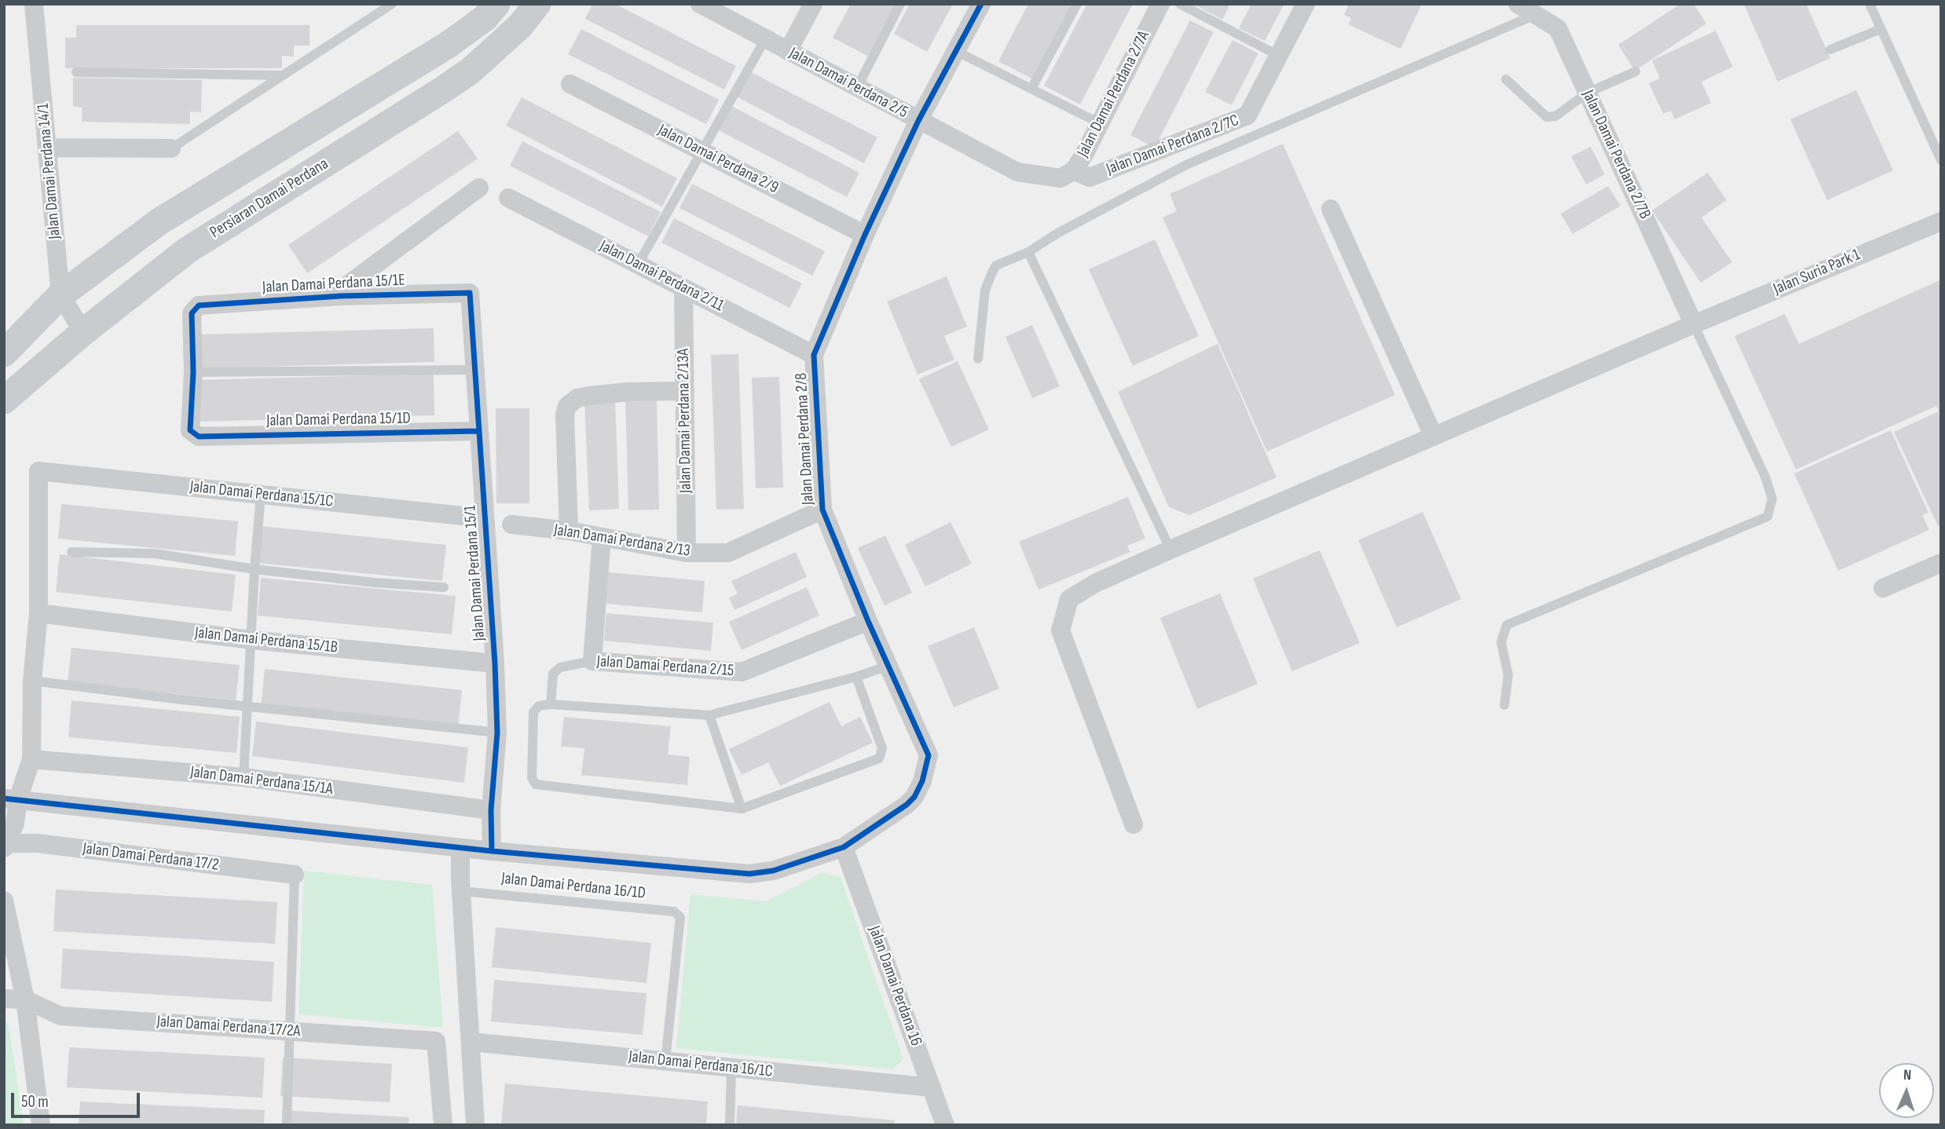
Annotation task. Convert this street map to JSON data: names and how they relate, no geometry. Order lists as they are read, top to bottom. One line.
{"streets":{"main road":["Persiaran Damai Perdana"],"street":["Jalan Damai Perdana 2/5","Jalan Damai Perdana 2/7A","Jalan Damai Perdana 2/7C","Jalan Damai Perdana 2/7B","Jalan Damai Perdana 2/9","Jalan Damai Perdana 14/1","Jalan Suria Park 1","Jalan Damai Perdana 2/11","Jalan Damai Perdana 15/1E","Jalan Damai Perdana 15/1D","Jalan Damai Perdana 2/13A","Jalan Damai Perdana 2/8","Jalan Damai Perdana 15/1C","Jalan Damai Perdana 2/13","Jalan Damai Perdana 15/1","Jalan Damai Perdana 15/1B","Jalan Damai Perdana 2/15","Jalan Damai Perdana 15/1A","Jalan Damai Perdana 17/2","Jalan Damai Perdana 16","Jalan Damai Perdana 17/2A","Jalan Damai Perdana 16/1C"],"lane":["Jalan Damai Perdana 16/1D"]},"crossings":[["Jalan Damai Perdana 2/5","Jalan Damai Perdana 2/7A"],["Jalan Damai Perdana 2/5","Jalan Damai Perdana 2/7C"],["Jalan Damai Perdana 2/5","Jalan Damai Perdana 2/8"],["Jalan Damai Perdana 2/7A","Jalan Damai Perdana 2/7C"],["Jalan Damai Perdana 2/7B","Jalan Suria Park 1"],["Jalan Damai Perdana 2/9","Jalan Damai Perdana 2/8"],["Jalan Damai Perdana 14/1","Persiaran Damai Perdana"],["Jalan Damai Perdana 2/11","Jalan Damai Perdana 2/13A"],["Jalan Damai Perdana 2/11","Jalan Damai Perdana 2/8"],["Jalan Damai Perdana 15/1E","Jalan Damai Perdana 15/1D"],["Jalan Damai Perdana 15/1E","Jalan Damai Perdana 15/1"],["Jalan Damai Perdana 15/1D","Jalan Damai Perdana 15/1"],["Jalan Damai Perdana 2/13A","Jalan Damai Perdana 2/13"],["Jalan Damai Perdana 2/8","Jalan Damai Perdana 2/13"],["Jalan Damai Perdana 2/8","Jalan Damai Perdana 2/15"],["Jalan Damai Perdana 2/8","Jalan Damai Perdana 16"],["Jalan Damai Perdana 15/1C","Jalan Damai Perdana 15/1"],["Jalan Damai Perdana 15/1C","Jalan Damai Perdana 15/1B"],["Jalan Damai Perdana 15/1","Jalan Damai Perdana 15/1B"],["Jalan Damai Perdana 15/1","Jalan Damai Perdana 15/1A"],["Jalan Damai Perdana 16/1D","Jalan Damai Perdana 16/1C"],["Jalan Damai Perdana 16","Jalan Damai Perdana 16/1C"]],"scale_bar":"50 m","north":"top"}
